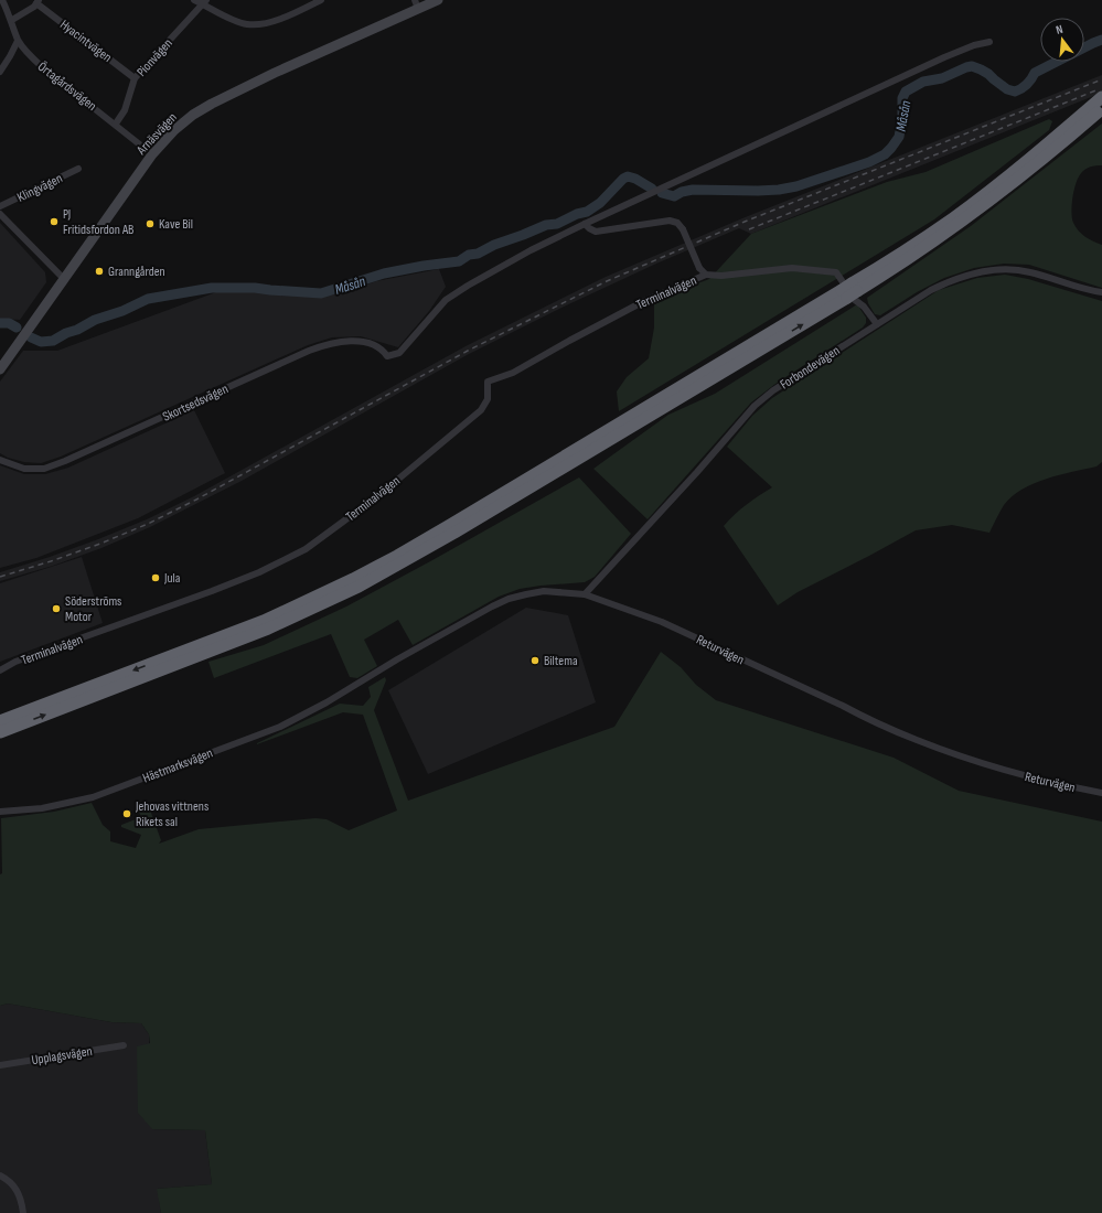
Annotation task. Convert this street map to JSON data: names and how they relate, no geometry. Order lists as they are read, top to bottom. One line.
{"streets":{"street":["Hyacintvägen","Pionvägen","Örtagårdsvägen","Arnäsvägen","Klingvägen","Terminalvägen","Forbondevägen","Skortsedsvägen","Returvägen","Hästmarksvägen","Upplagsvägen"]},"crossings":[["Hyacintvägen","Pionvägen"],["Pionvägen","Örtagårdsvägen"],["Örtagårdsvägen","Arnäsvägen"],["Forbondevägen","Returvägen"],["Returvägen","Hästmarksvägen"]],"water":["Måsån"],"places":["PJ Fritidsfordon AB","Kave Bil","Granngården","Jula","Söderströms Motor","Biltema","Jehovas vittnens Rikets sal"],"north":"top"}
